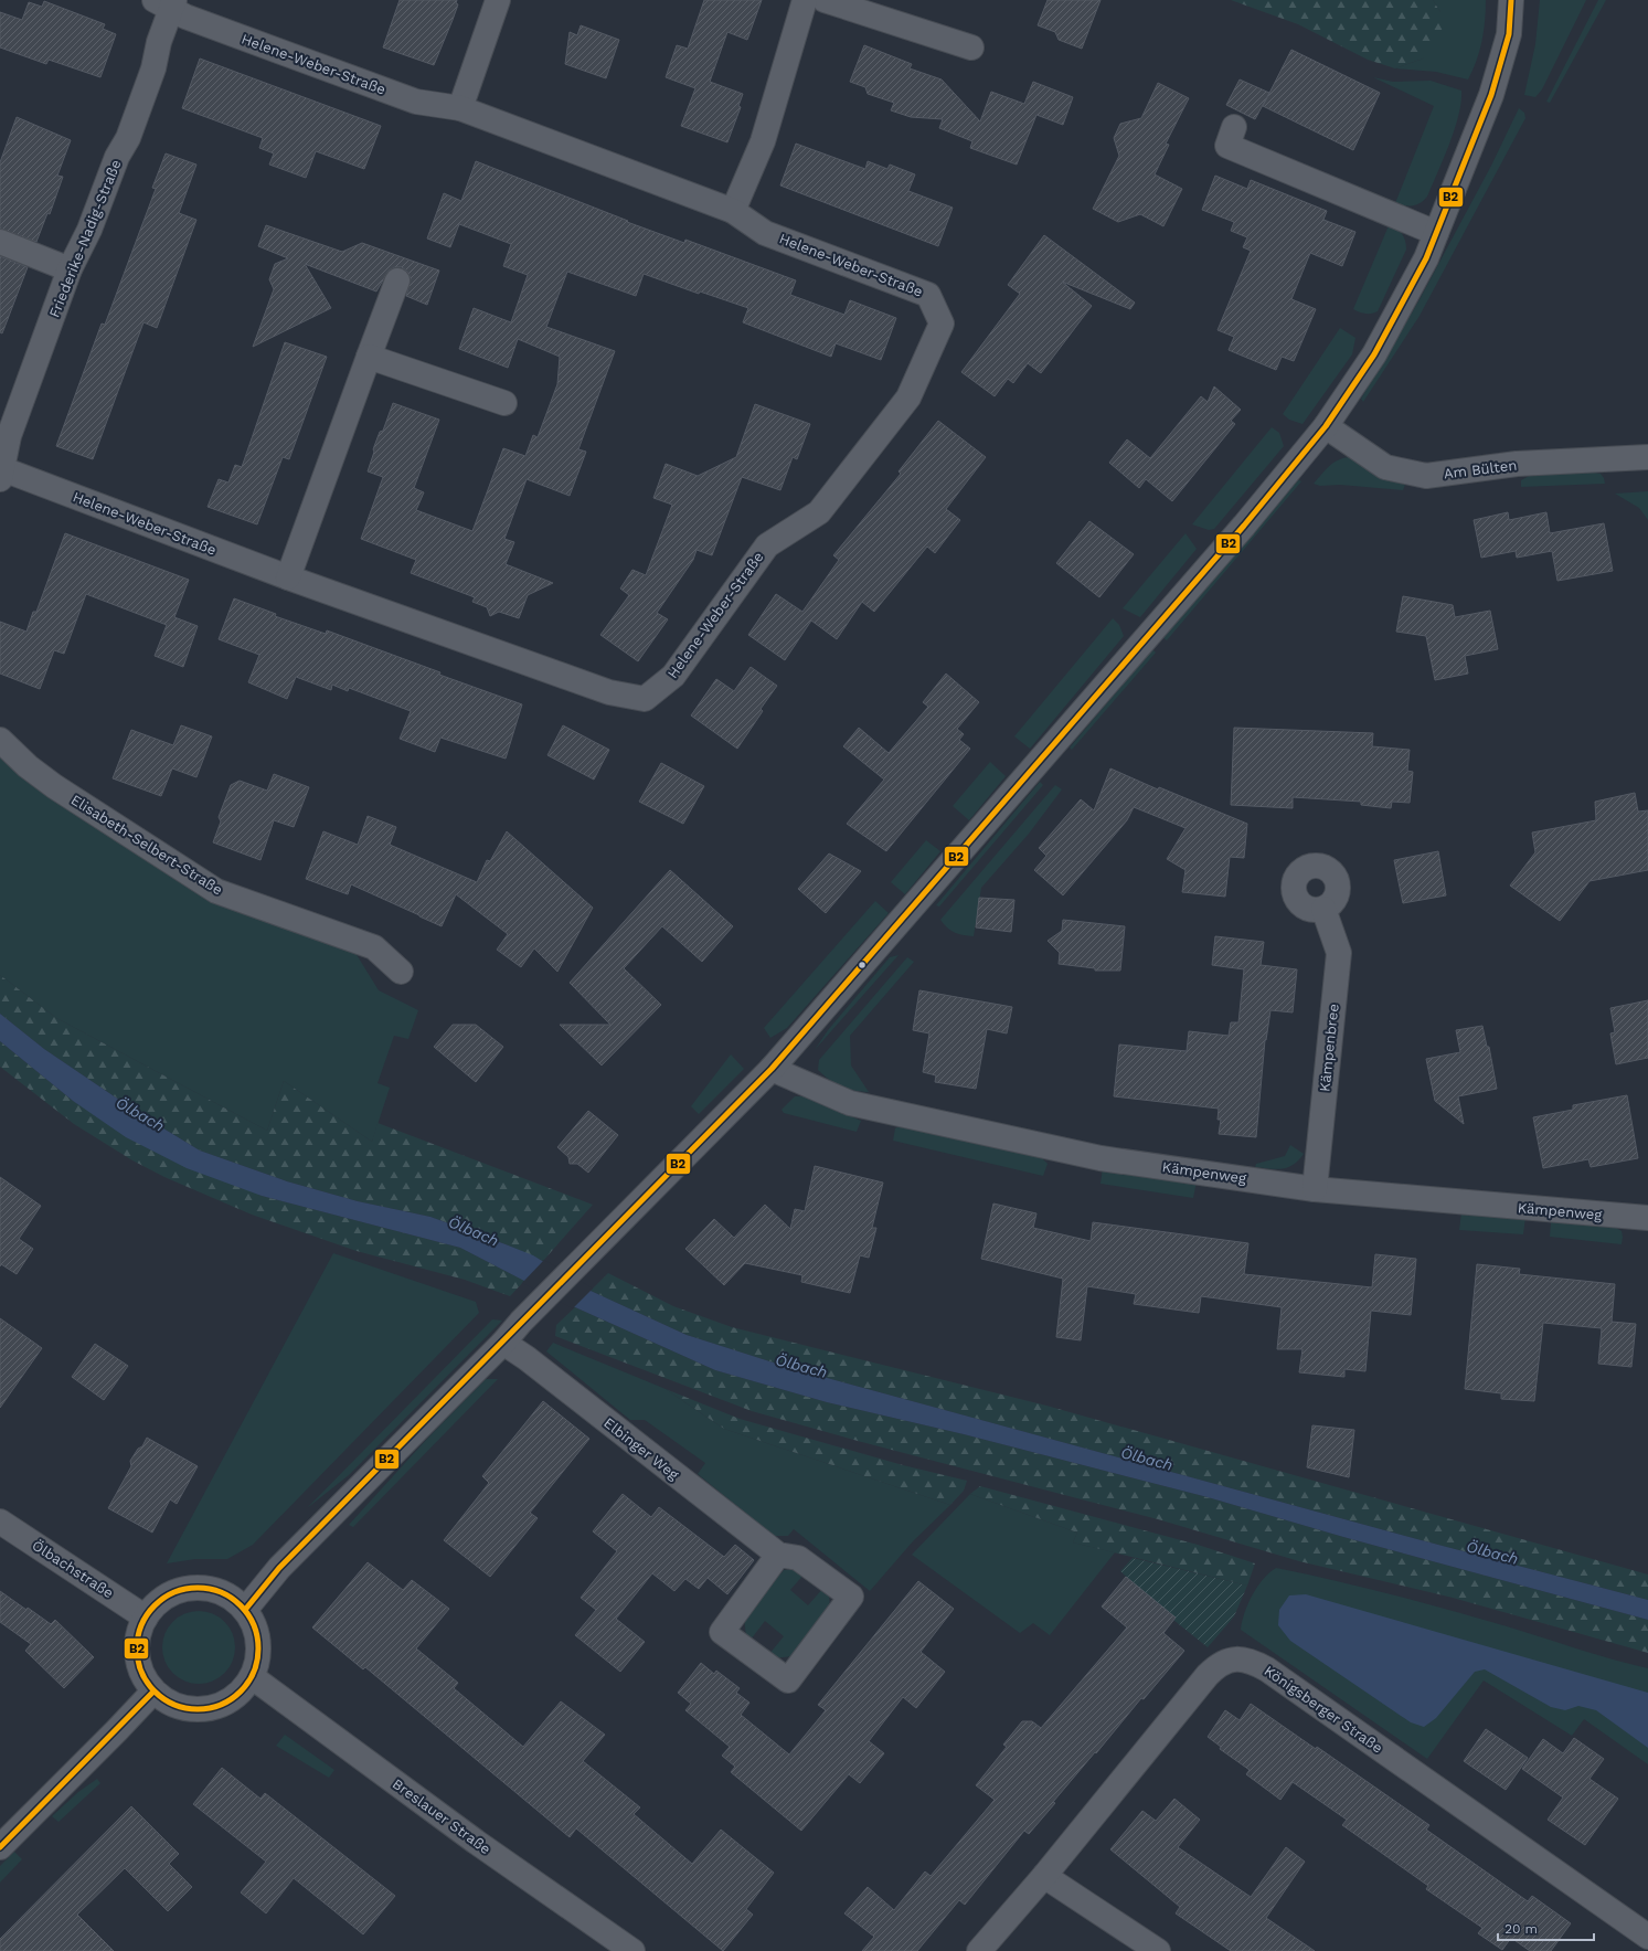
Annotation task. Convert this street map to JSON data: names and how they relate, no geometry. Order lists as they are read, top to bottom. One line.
{"streets":{"street":["Helene-Weber-Straße","Friederike-Nadig-Straße","Am Bülten","Elisabeth-Selbert-Straße","Kämpenbree","Kämpenweg","Elbinger Weg","Ölbachstraße","Königsberger Straße","Breslauer Straße"]},"crossings":[["Helene-Weber-Straße","Friederike-Nadig-Straße"],["Kämpenbree","Kämpenweg"],["Ölbachstraße","Breslauer Straße"]],"water":["Ölbach"],"lines":["transit line B2"],"scale_bar":"20 m"}
